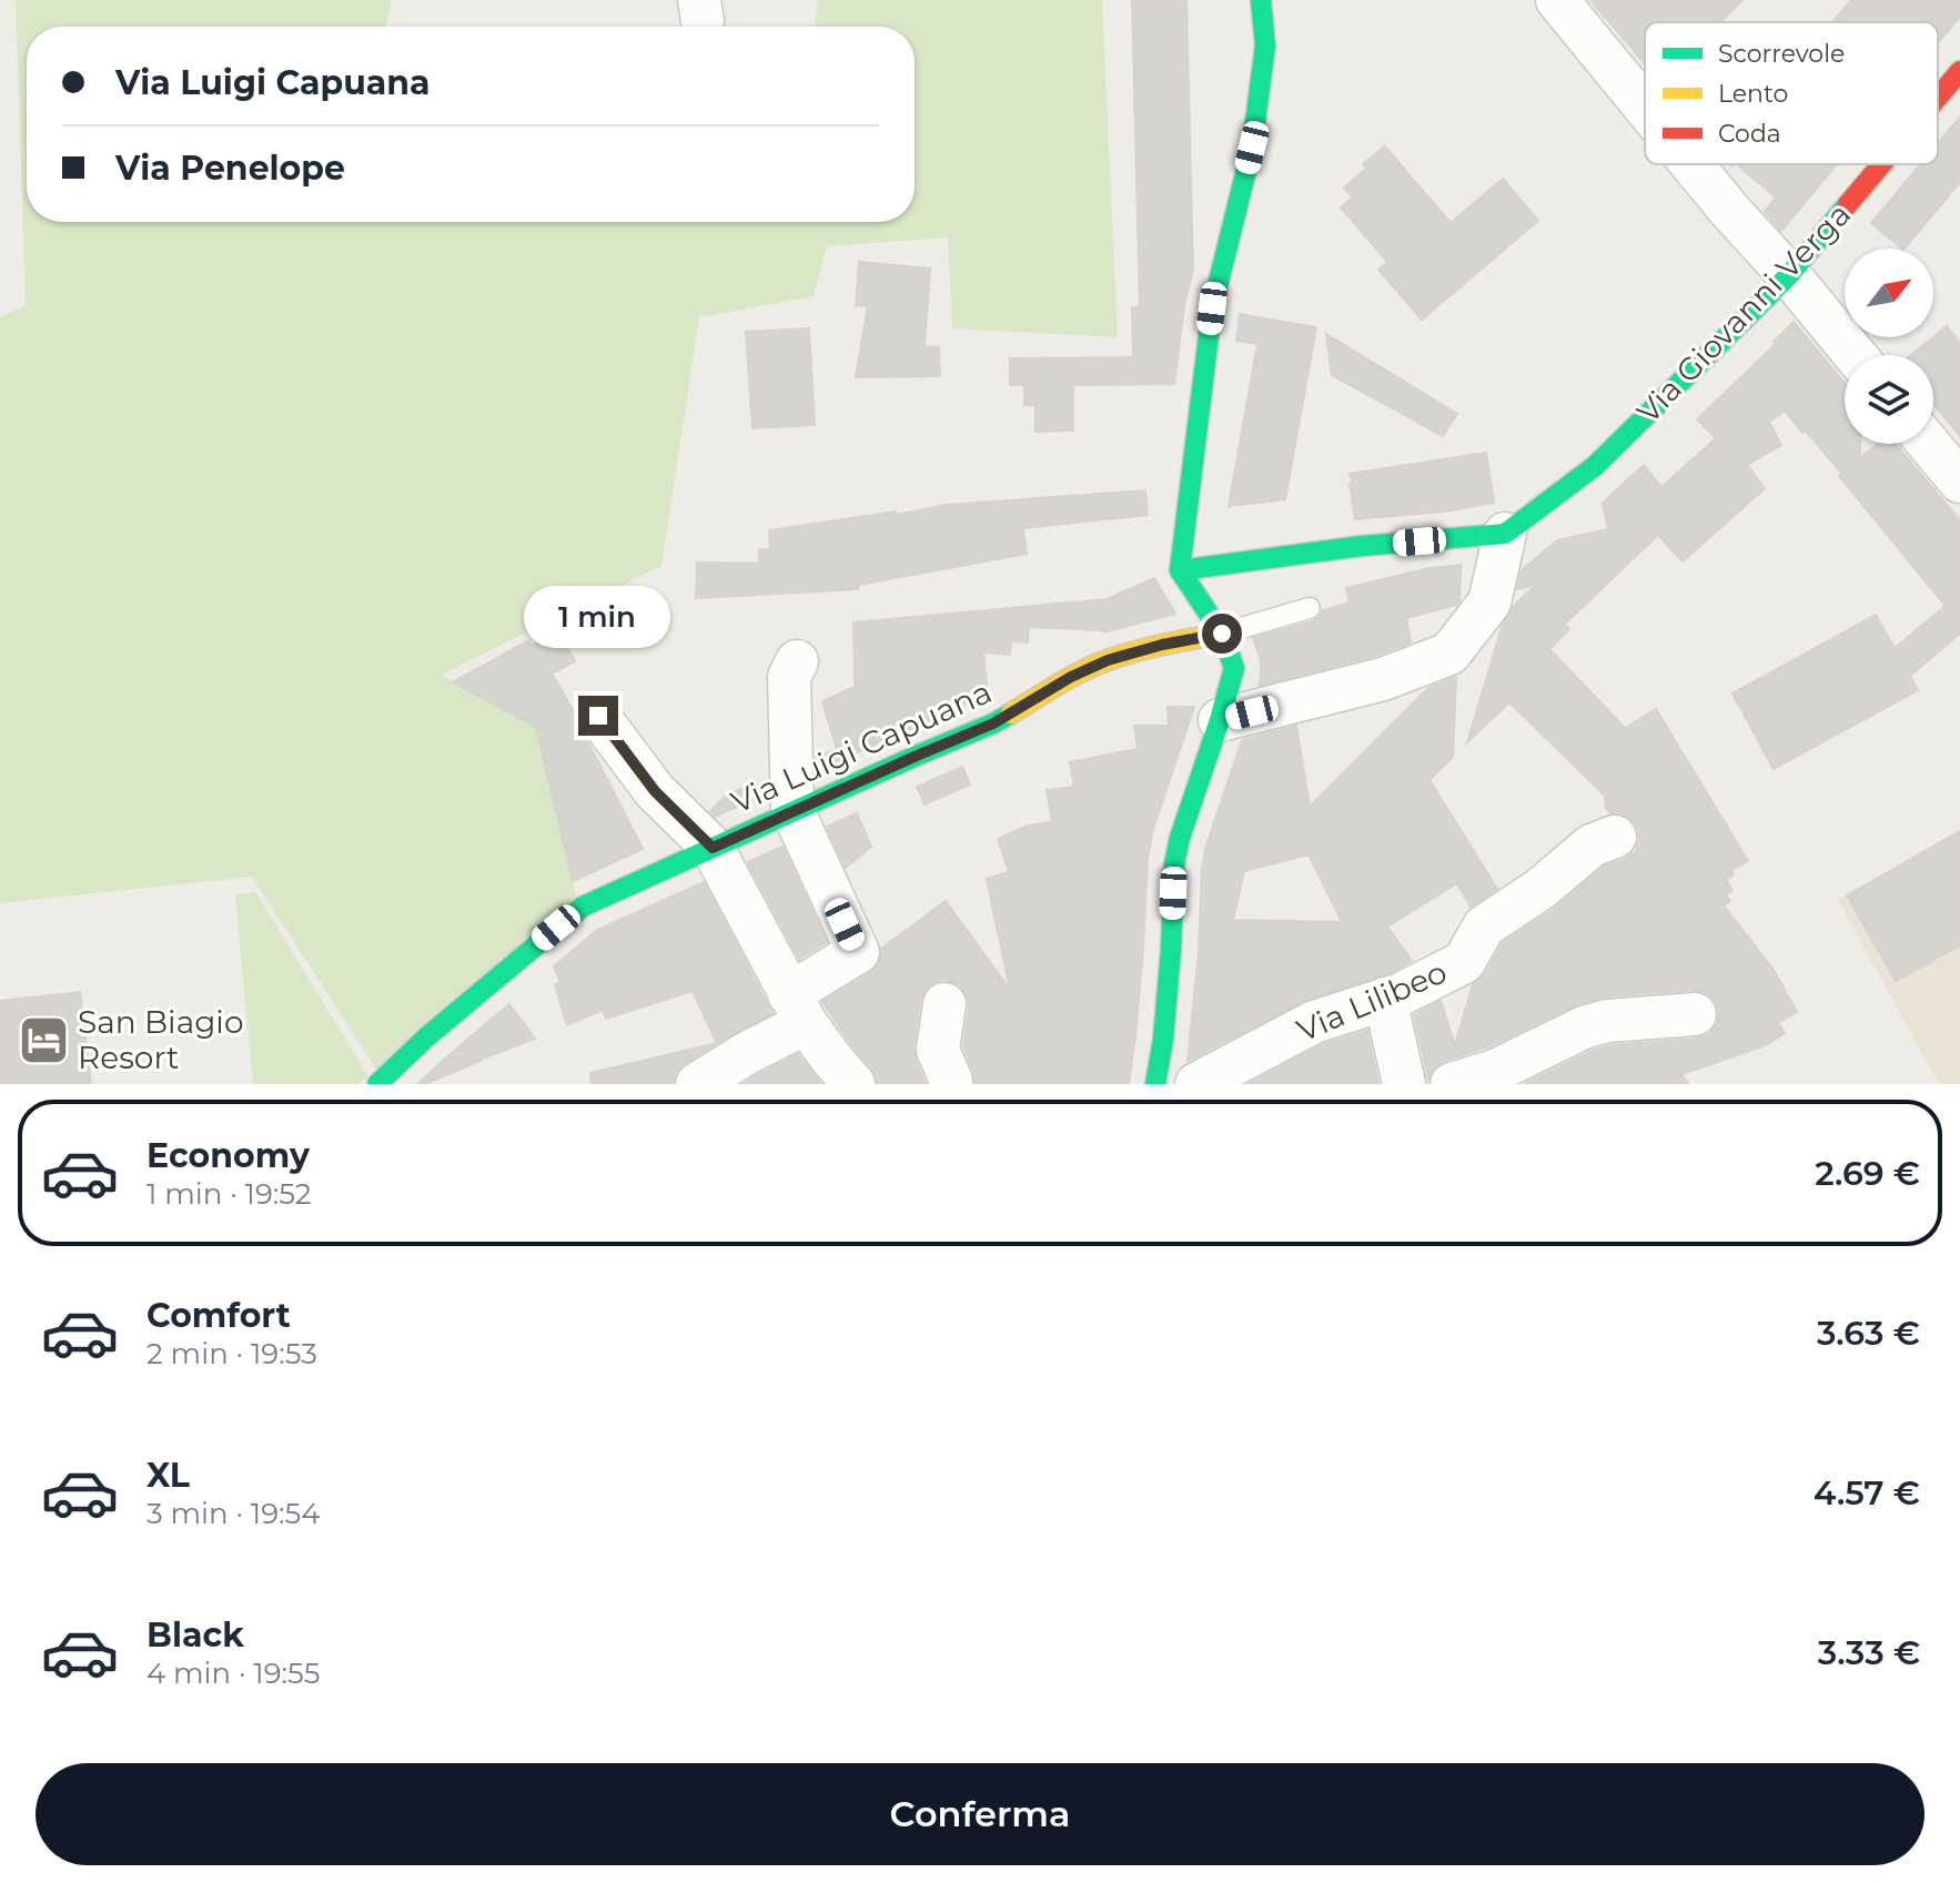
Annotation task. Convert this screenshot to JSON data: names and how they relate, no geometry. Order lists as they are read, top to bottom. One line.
{"streets":{"street":["Via Giovanni Verga","Via Luigi Capuana","Via Lilibeo"]},"places":{"hotel":["San Biagio Resort"]},"legend":["Scorrevole","Lento","Coda"],"north":"top right","page":{"banner":["Via Luigi Capuana","Via Penelope"],"bubble":"1 min","list":[{"name":"Economy","note":"1 min · 19:52","value":"2.69 €"},{"name":"Comfort","note":"2 min · 19:53","value":"3.63 €"},{"name":"XL","note":"3 min · 19:54","value":"4.57 €"},{"name":"Black","note":"4 min · 19:55","value":"3.33 €"}],"buttons":"Conferma"}}
